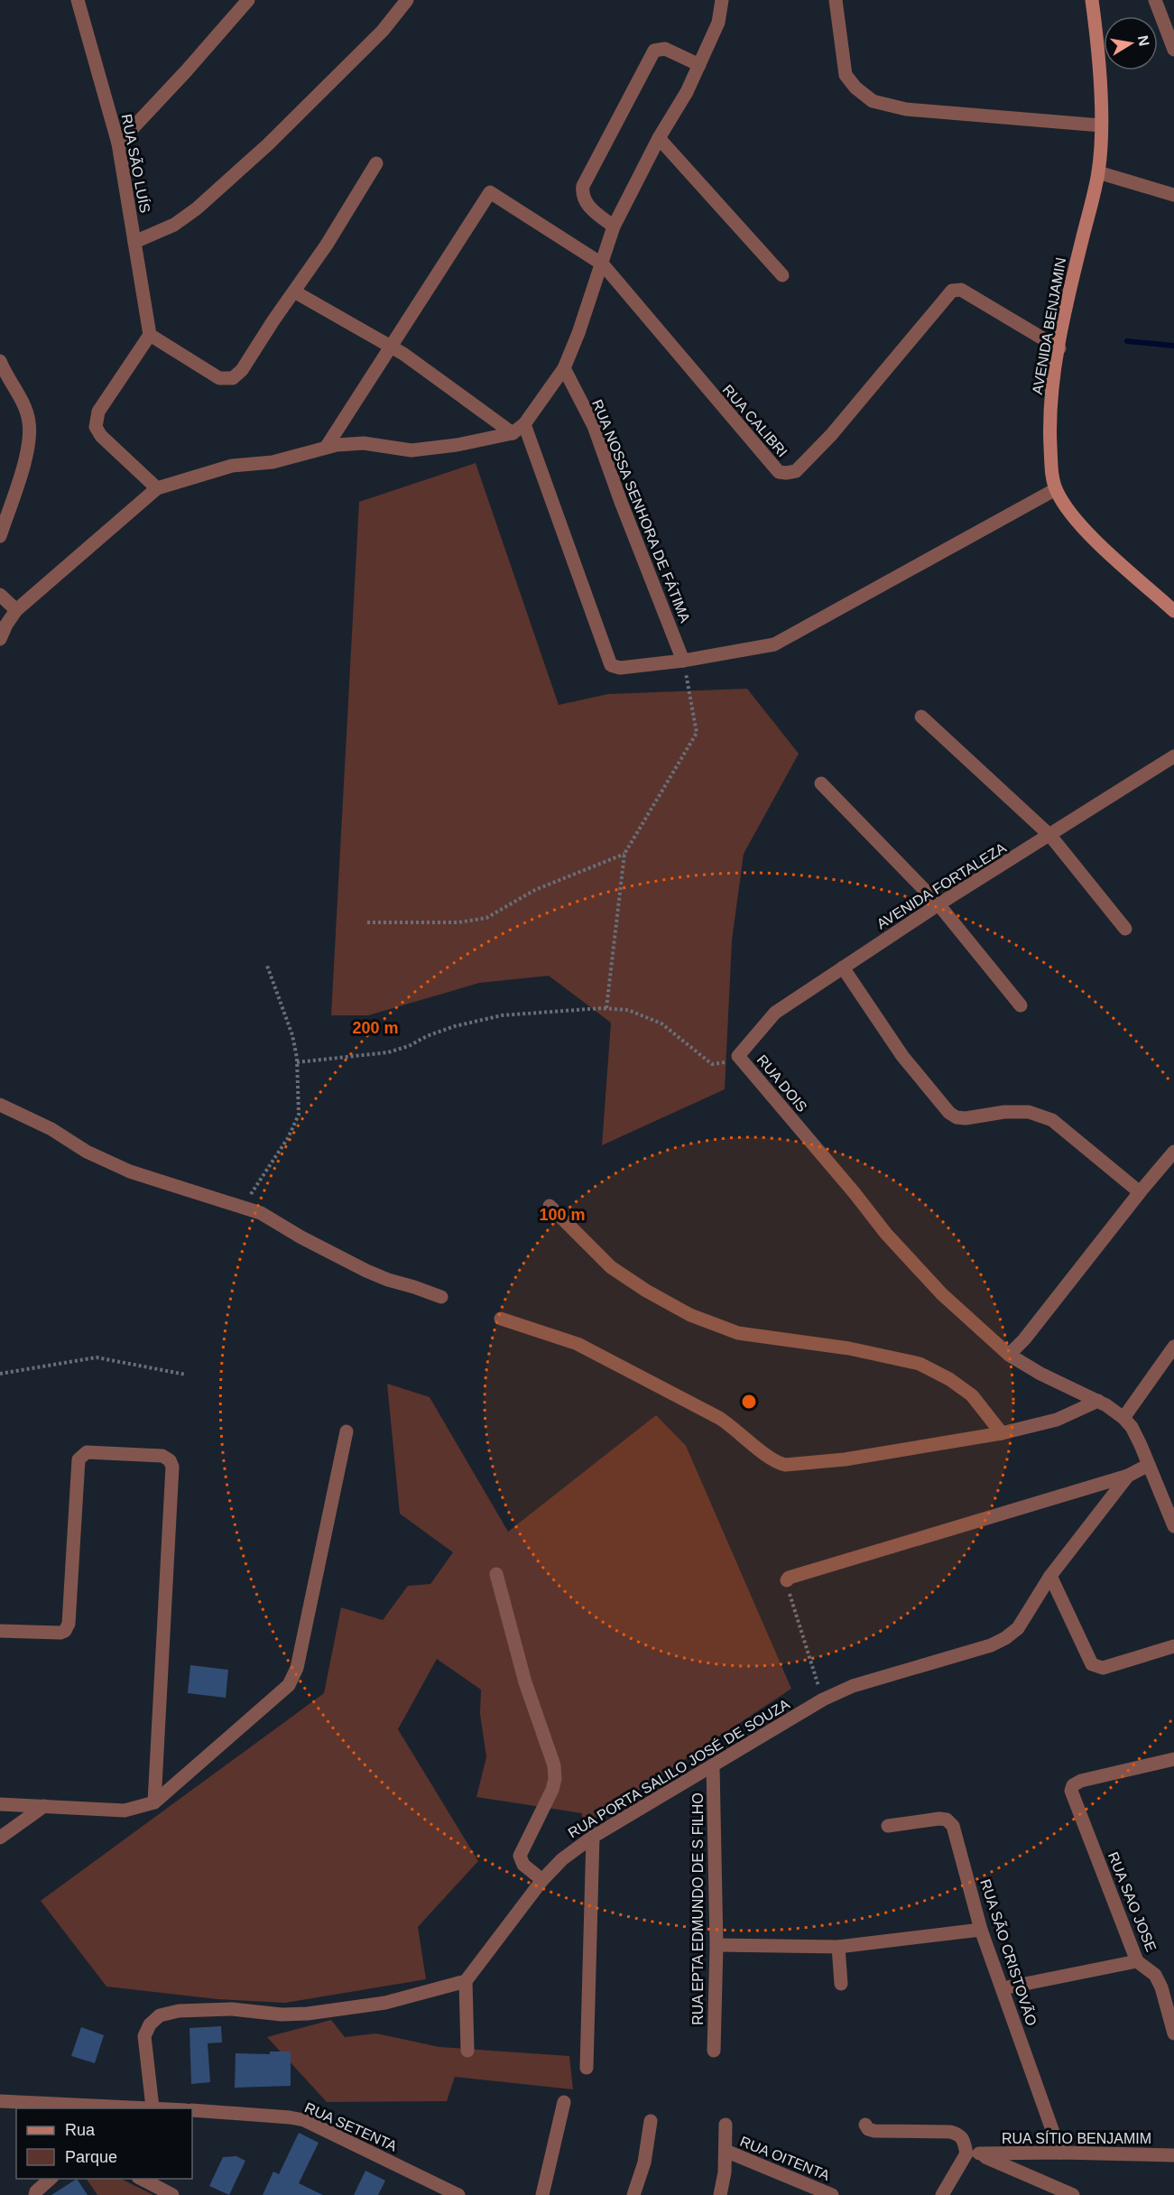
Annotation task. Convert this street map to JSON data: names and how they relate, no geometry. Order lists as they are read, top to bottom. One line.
{"streets":{"street":["RUA SÃO LUÍS","AVENIDA BENJAMIN","RUA CALIBRI","RUA NOSSA SENHORA DE FÁTIMA","AVENIDA FORTALEZA","RUA DOIS","RUA PORTA SALILO JOSÉ DE SOUZA","RUA SAO JOSE","RUA EPTA EDMUNDO DE S FILHO","RUA SÃO CRISTOVÃO","RUA SETENTA","RUA SÍTIO BENJAMIM","RUA OITENTA"]},"crossings":[["AVENIDA BENJAMIN","RUA CALIBRI"],["AVENIDA FORTALEZA","RUA DOIS"],["RUA PORTA SALILO JOSÉ DE SOUZA","RUA EPTA EDMUNDO DE S FILHO"],["RUA SÃO CRISTOVÃO","RUA SÍTIO BENJAMIM"]],"legend":["Rua","Parque"],"north":"right","rings":["200 m","100 m"]}
